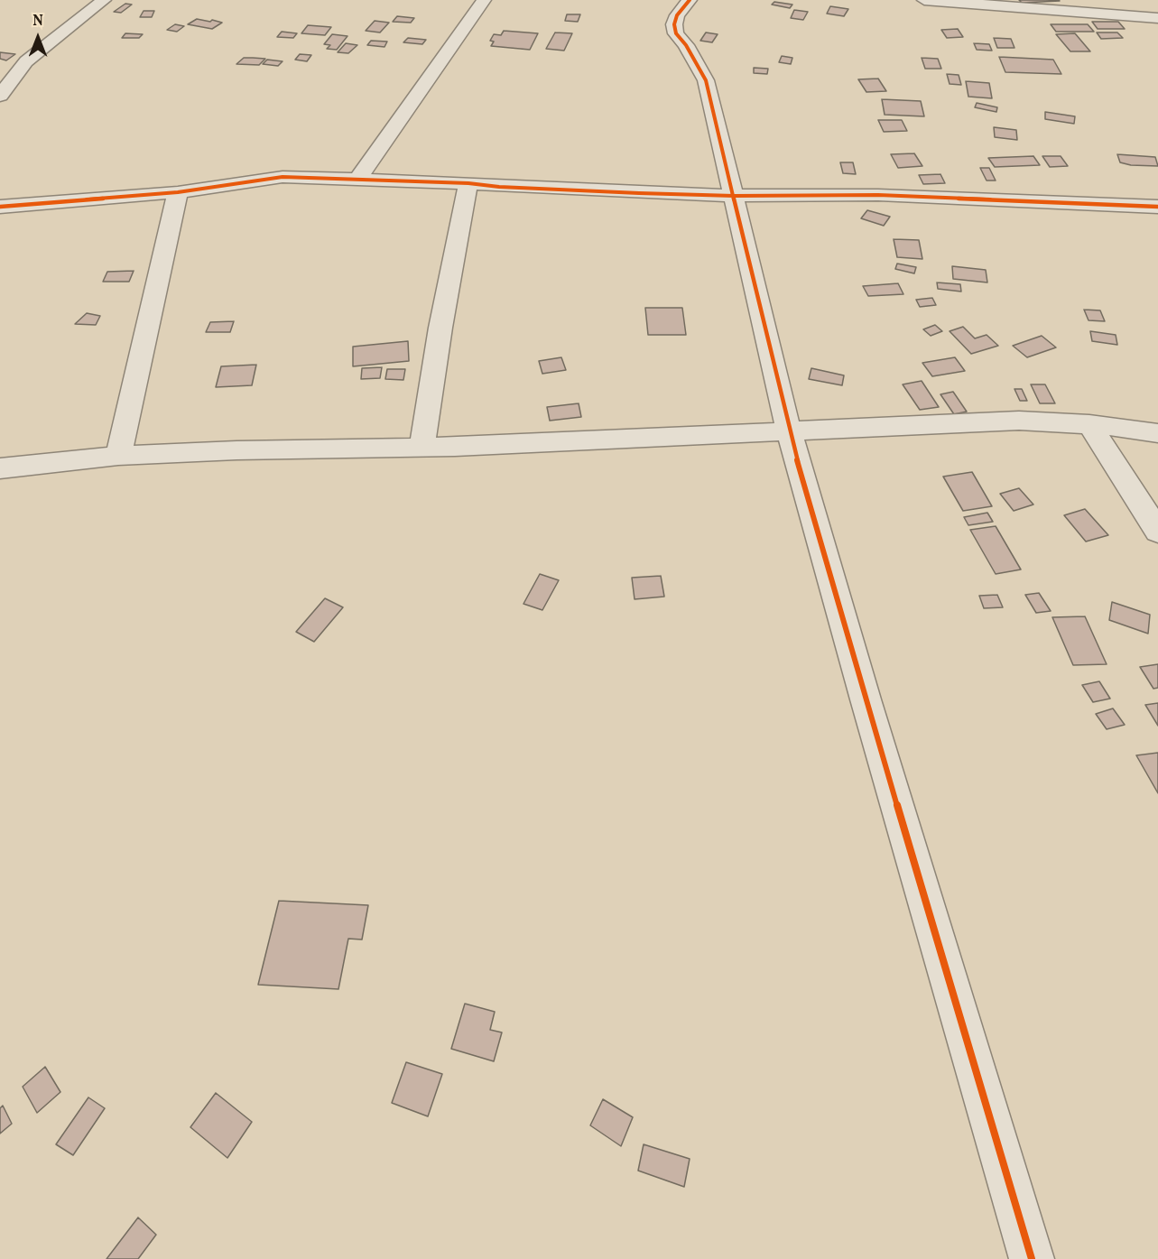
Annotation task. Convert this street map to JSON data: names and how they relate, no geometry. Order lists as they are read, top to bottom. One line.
{"north":"top"}
